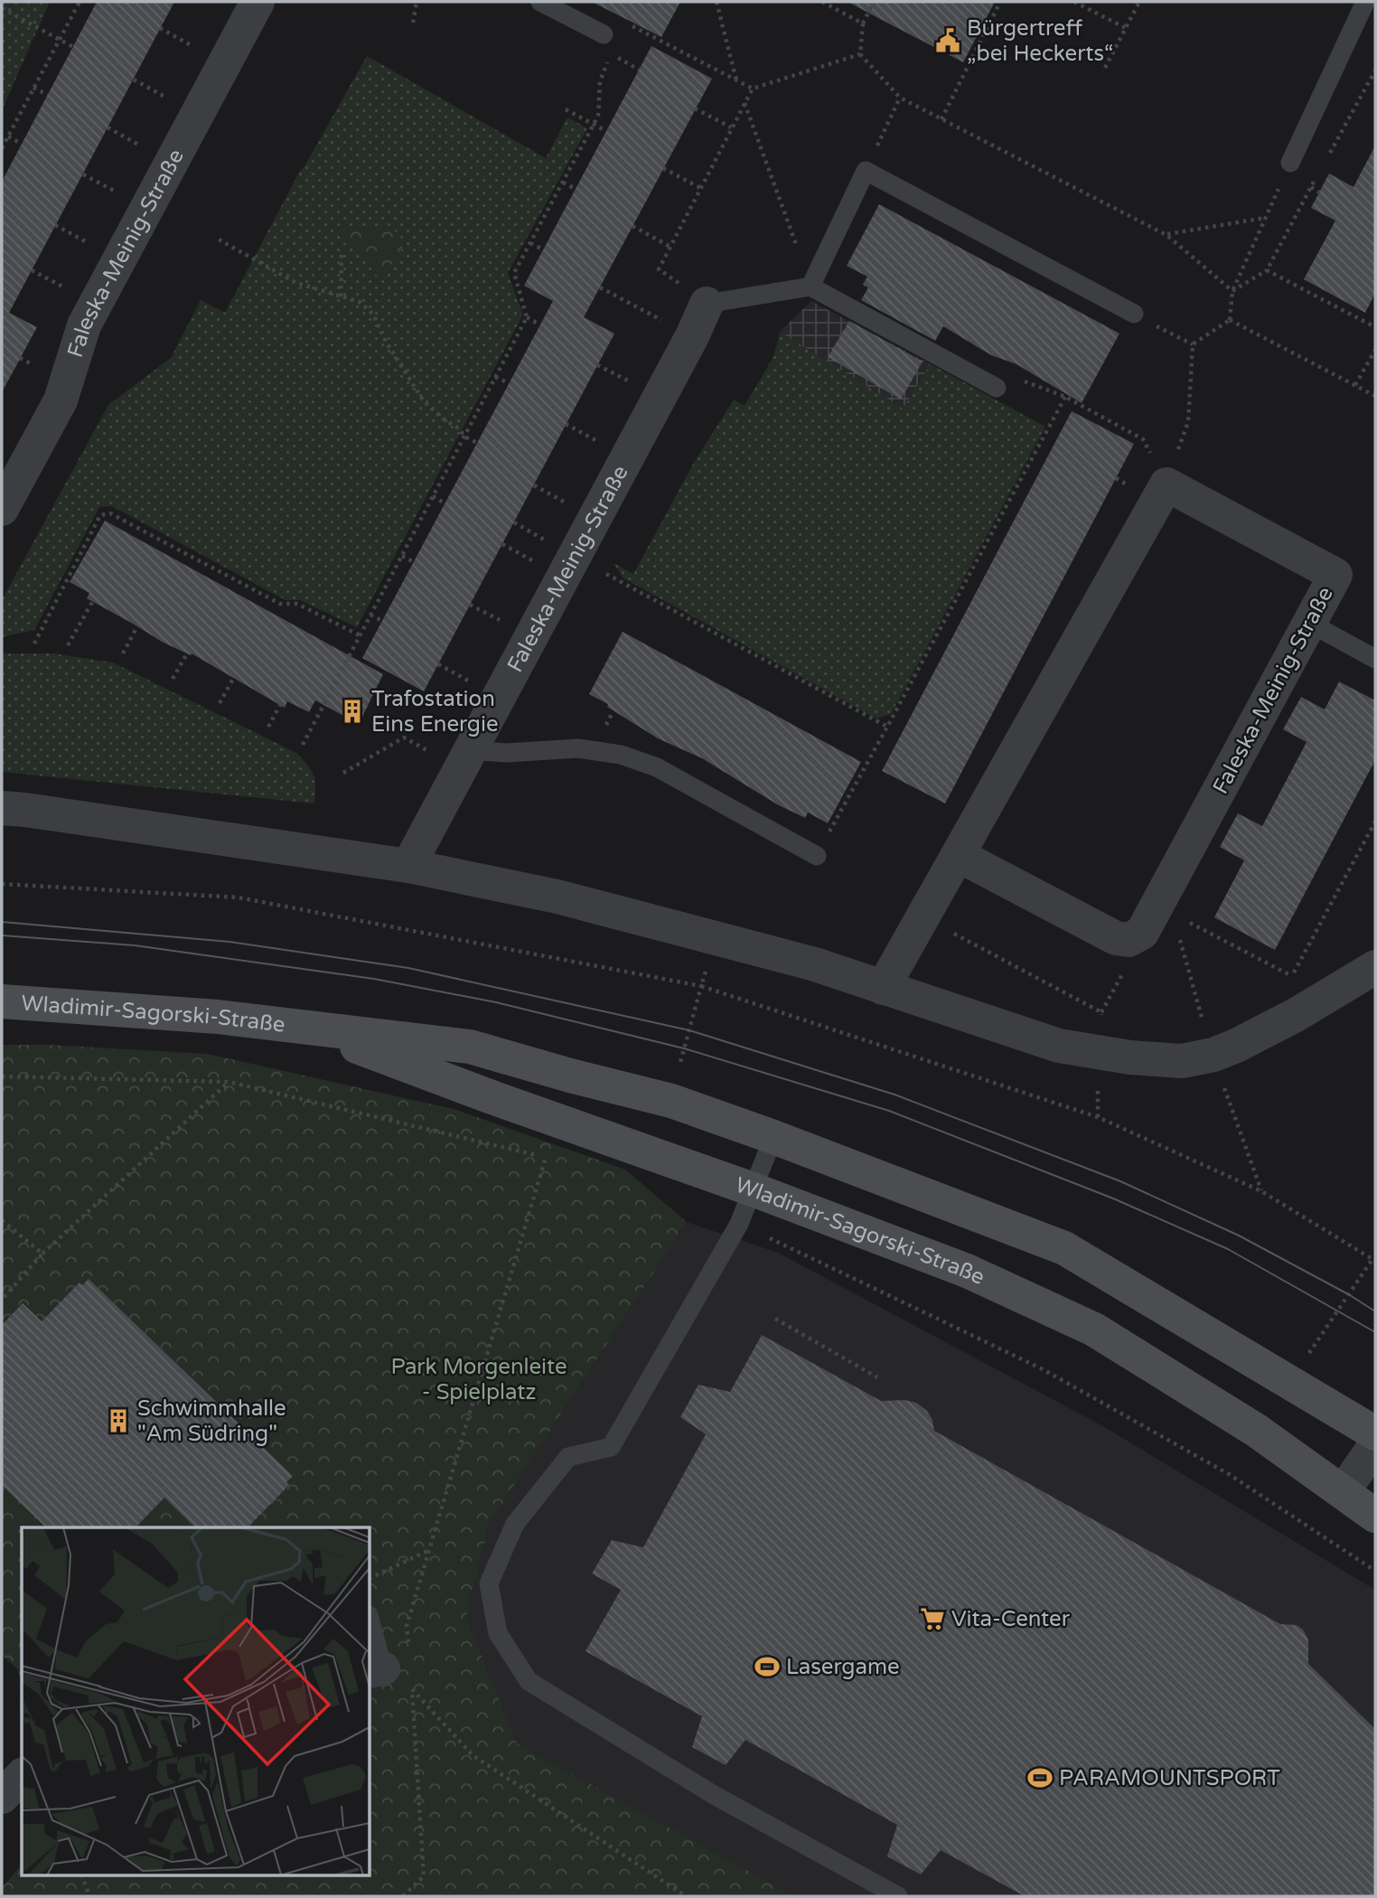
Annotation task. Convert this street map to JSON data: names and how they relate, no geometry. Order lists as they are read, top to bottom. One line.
{"streets":{"main road":["Wladimir-Sagorski-Straße"],"street":["Faleska-Meinig-Straße"]},"parks":["Park Morgenleite - Spielplatz"],"places":{"public building":["Bürgertreff „bei Heckerts“"],"building":["Trafostation Eins Energie","Schwimmhalle \"Am Südring\""],"supermarket":["Vita-Center"],"sports":["Lasergame","PARAMOUNTSPORT"]}}
